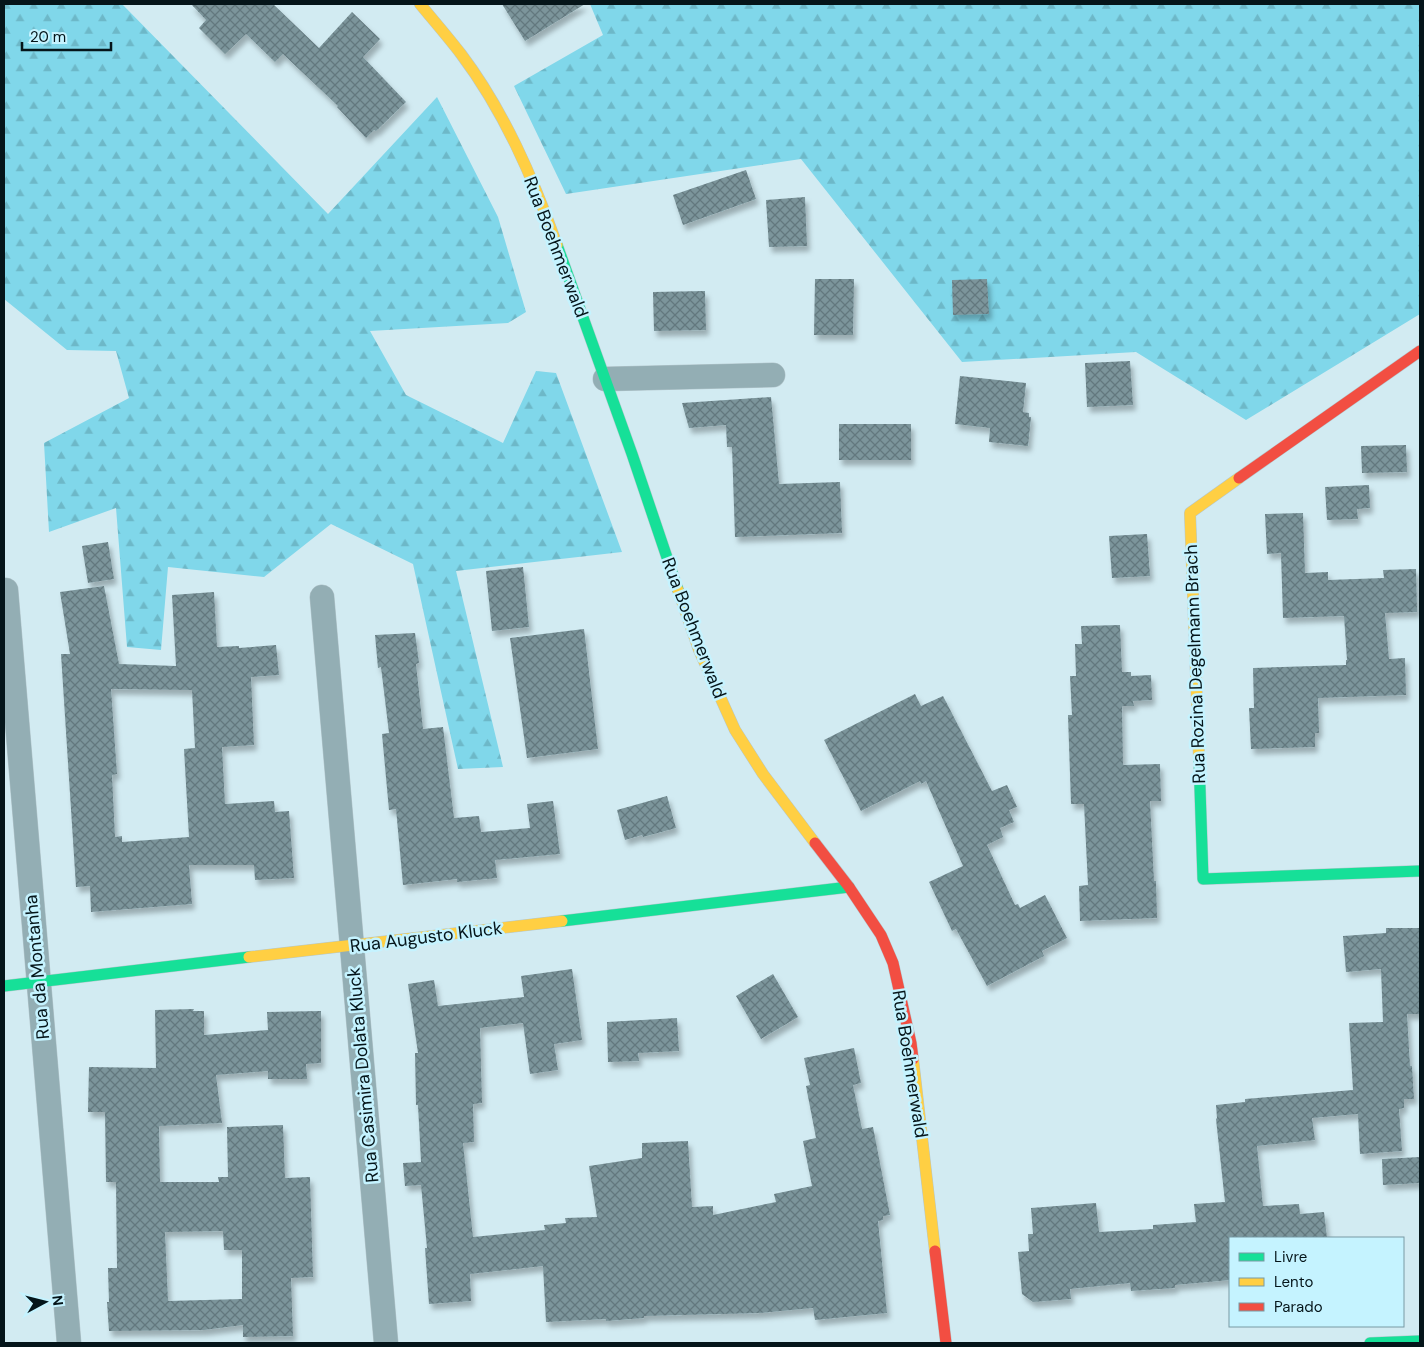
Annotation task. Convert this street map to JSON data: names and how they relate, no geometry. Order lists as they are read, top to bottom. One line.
{"streets":{"street":["Rua Boehmerwald","Rua Rozina Degelmann Brach","Rua Augusto Kluck","Rua da Montanha","Rua Casimira Dolata Kluck"]},"crossings":[["Rua Boehmerwald","Rua Augusto Kluck"],["Rua Augusto Kluck","Rua da Montanha"],["Rua Augusto Kluck","Rua Casimira Dolata Kluck"]],"legend":["Livre","Lento","Parado"],"scale_bar":"20 m","north":"right"}
